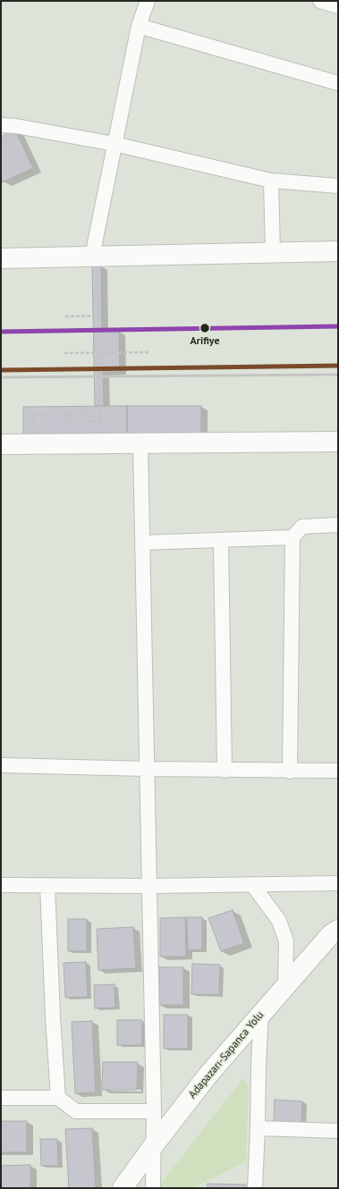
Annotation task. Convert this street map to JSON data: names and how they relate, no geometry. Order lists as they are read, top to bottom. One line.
{"streets":{"street":["Adapazarı-Sapanca Yolu"]},"places":["Arifiye"]}
